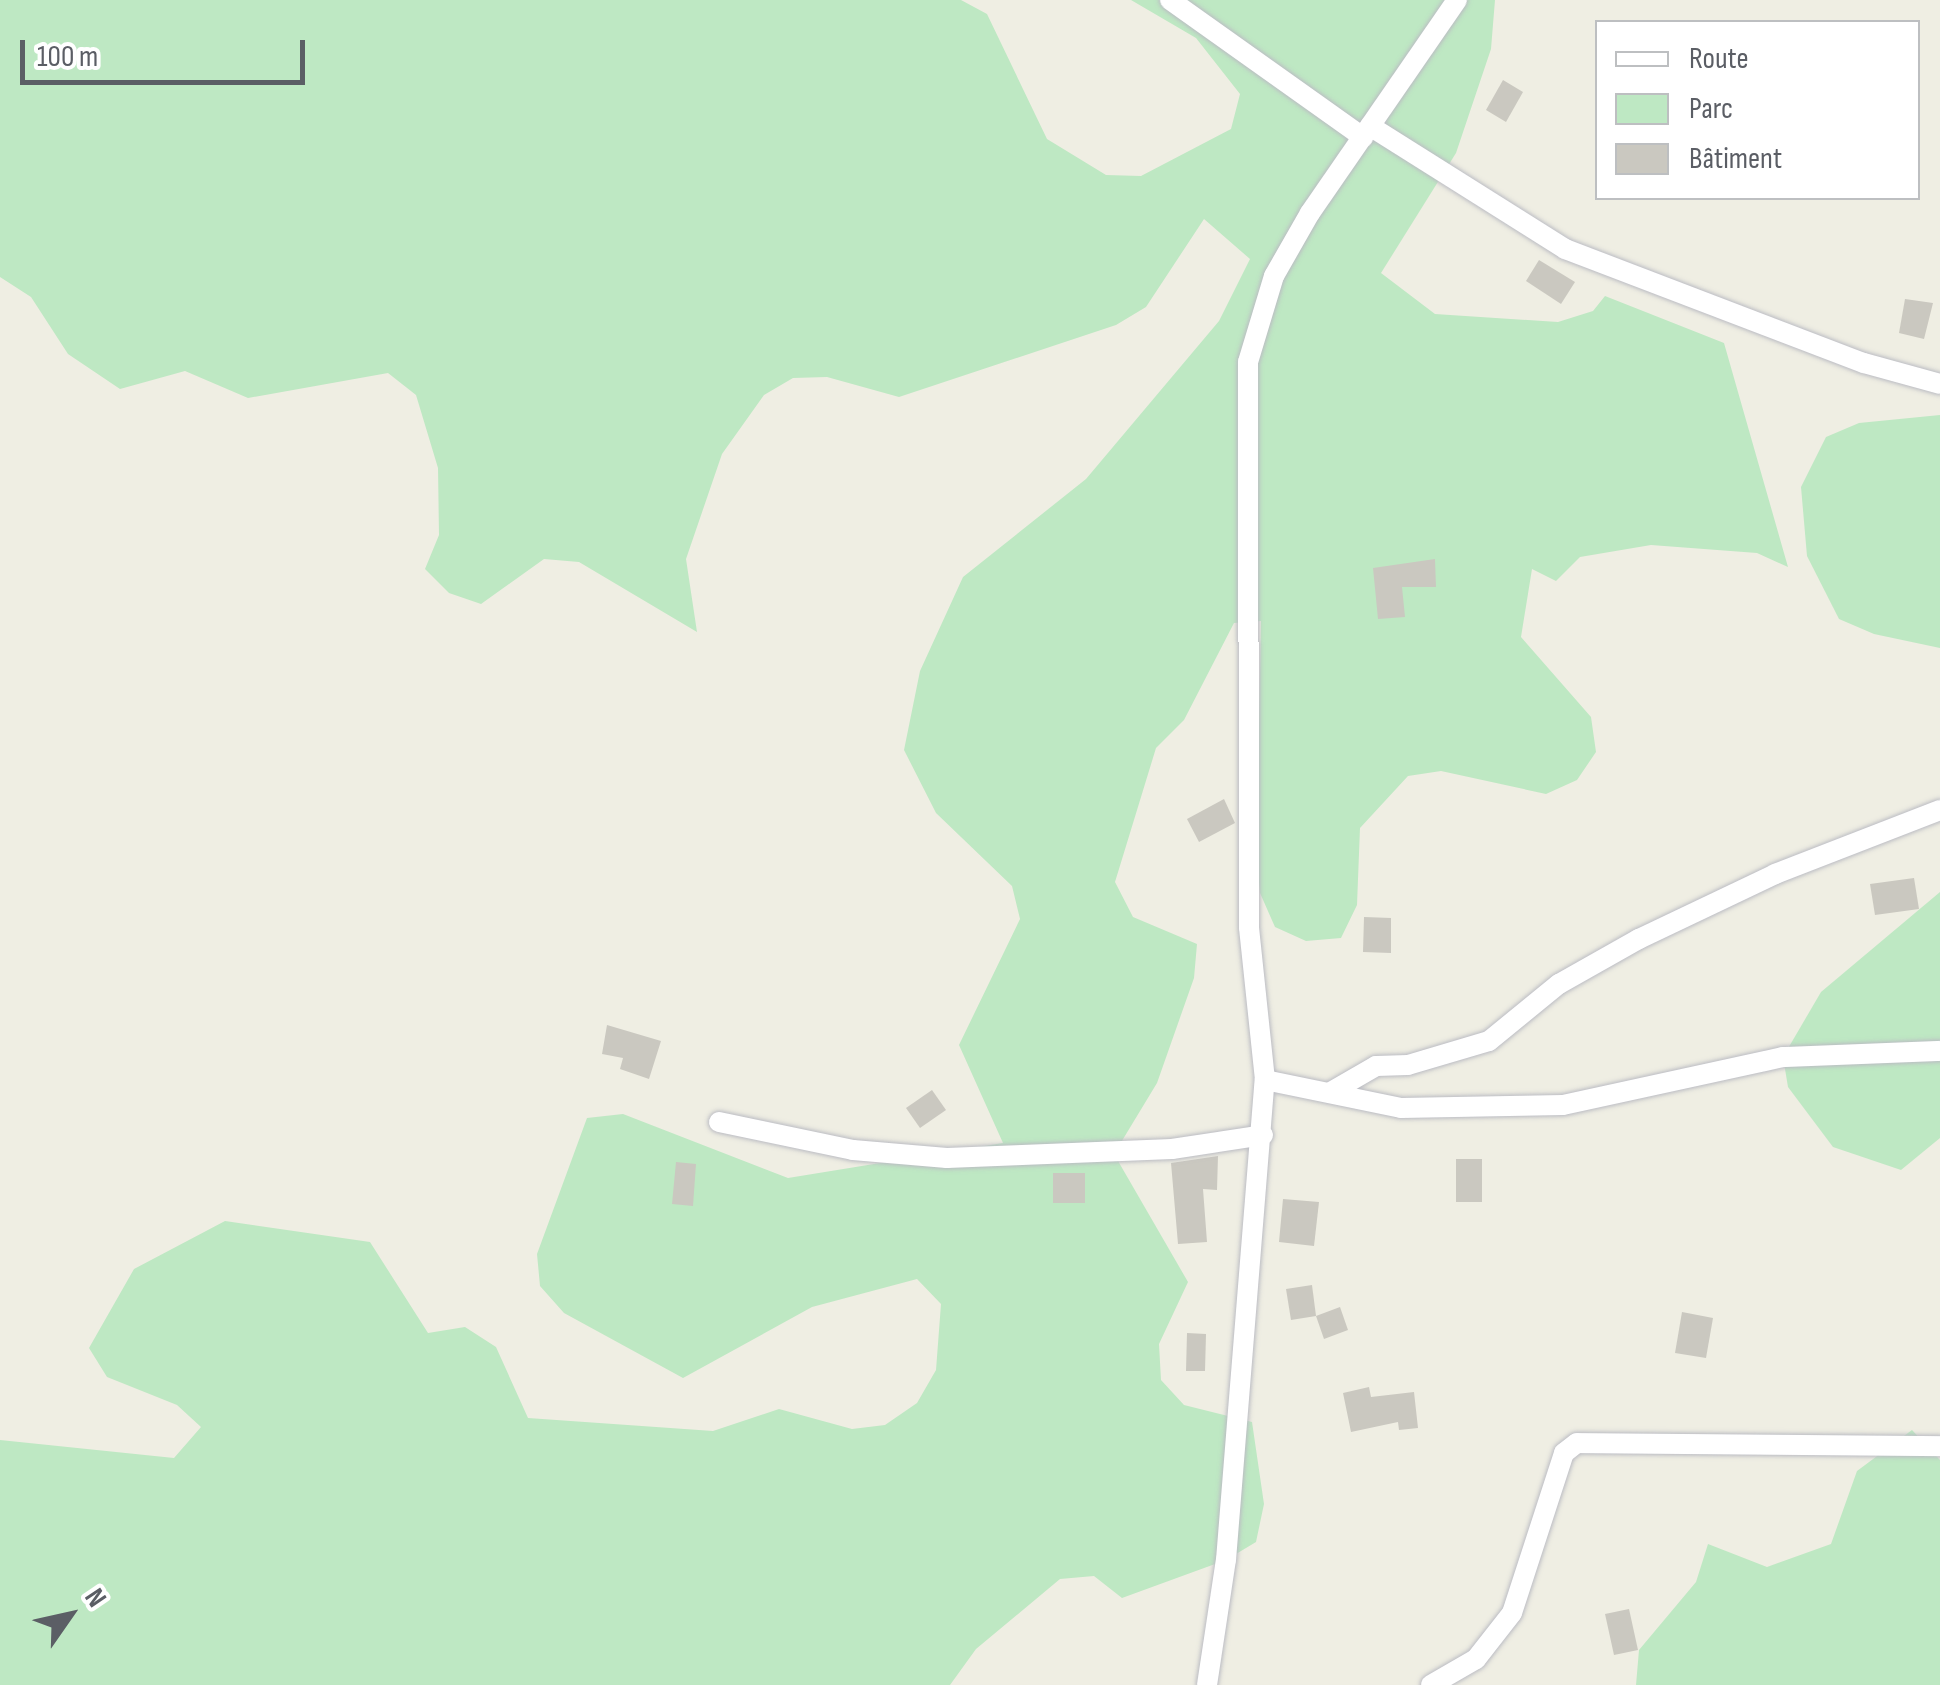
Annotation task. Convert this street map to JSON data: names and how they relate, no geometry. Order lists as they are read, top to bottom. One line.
{"legend":["Route","Parc","Bâtiment"],"scale_bar":"100 m","north":"top right"}
